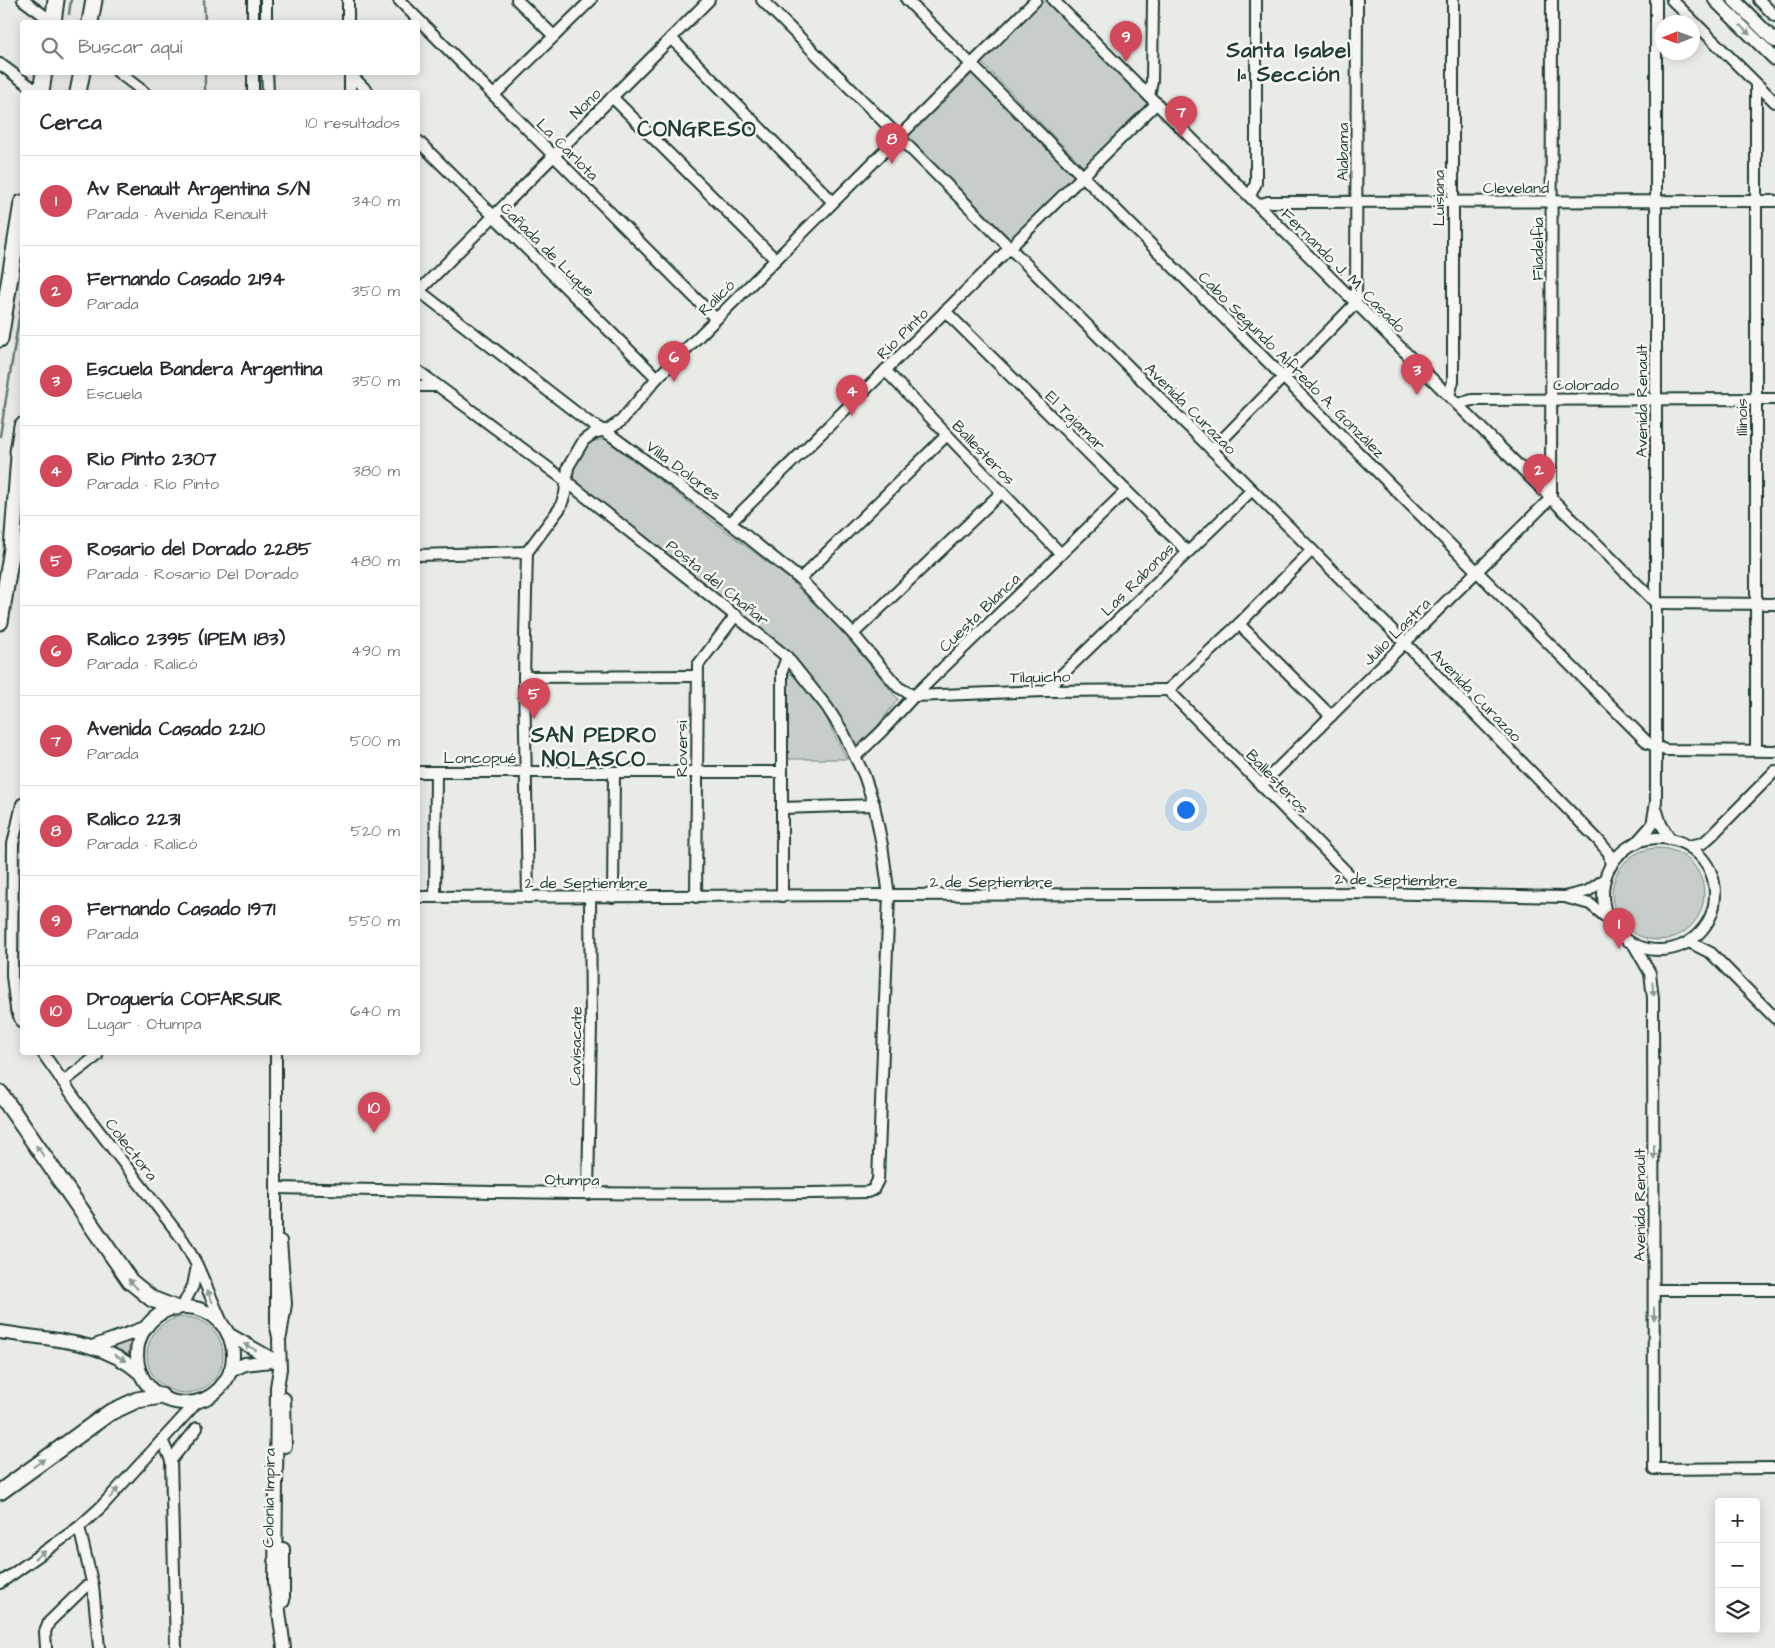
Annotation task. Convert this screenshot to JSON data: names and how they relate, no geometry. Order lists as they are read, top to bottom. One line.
{"streets":{"main road":["Colonia Impira"],"street":["Nono","La Carlota","Alabama","Cleveland","Luisiana","Cañada de Luque","Filadelfia","Fernando J. M. Casado","Ralicó","Río Pinto","Cabo Segundo Alfredo A. González","Colorado","Avenida Renault","Avenida Curazao","Illinois","El Tajamar","Ballesteros","Villa Dolores","Las Rabonas","Posta del Chañar","Cuesta Blanca","Julio Lastra","Tilquicho","Roversi","Loncopué","2 de Septiembre","Cavisacate","Colectora","Otumpa"]},"crossings":[["Nono","La Carlota"],["Nono","Cañada de Luque"],["La Carlota","Ralicó"],["Alabama","Cleveland"],["Alabama","Fernando J. M. Casado"],["Cleveland","Luisiana"],["Cleveland","Filadelfia"],["Cleveland","Fernando J. M. Casado"],["Cleveland","Avenida Renault"],["Cleveland","Illinois"],["Luisiana","Fernando J. M. Casado"],["Cañada de Luque","Ralicó"],["Filadelfia","Fernando J. M. Casado"],["Filadelfia","Colorado"],["Filadelfia","Julio Lastra"],["Fernando J. M. Casado","Río Pinto"],["Fernando J. M. Casado","Colorado"],["Fernando J. M. Casado","Avenida Renault"],["Fernando J. M. Casado","Julio Lastra"],["Ralicó","Cabo Segundo Alfredo A. González"],["Ralicó","Avenida Curazao"],["Ralicó","Villa Dolores"],["Ralicó","Posta del Chañar"],["Río Pinto","Cabo Segundo Alfredo A. González"],["Río Pinto","Avenida Curazao"],["Río Pinto","El Tajamar"],["Río Pinto","Ballesteros"],["Río Pinto","Villa Dolores"],["Cabo Segundo Alfredo A. González","Avenida Renault"],["Cabo Segundo Alfredo A. González","Julio Lastra"],["Colorado","Avenida Renault"],["Colorado","Illinois"],["Avenida Renault","Avenida Curazao"],["Avenida Renault","2 de Septiembre"],["Avenida Curazao","Las Rabonas"],["Avenida Curazao","Julio Lastra"],["Avenida Curazao","2 de Septiembre"],["El Tajamar","Las Rabonas"],["El Tajamar","Cuesta Blanca"],["Ballesteros","Cuesta Blanca"],["Ballesteros","Julio Lastra"],["Ballesteros","Tilquicho"],["Ballesteros","2 de Septiembre"],["Villa Dolores","Cuesta Blanca"],["Villa Dolores","Tilquicho"],["Las Rabonas","Tilquicho"],["Posta del Chañar","Cuesta Blanca"],["Posta del Chañar","Roversi"],["Posta del Chañar","2 de Septiembre"],["Posta del Chañar","Otumpa"],["Cuesta Blanca","Tilquicho"],["Roversi","Loncopué"],["Roversi","2 de Septiembre"],["2 de Septiembre","Cavisacate"],["Cavisacate","Otumpa"],["Otumpa","Colonia Impira"]],"one_way":["Avenida Renault"],"districts":["Santa Isabel 1ª Sección","CONGRESO","SAN PEDRO NOLASCO"],"north":"left","page":{"search":"Buscar aquí","pins":["9","7","8","6","3","4","2","5","1","10"],"heading":["Cerca","10 resultados"],"list":[{"mark":"1","name":"Av Renault Argentina S/N","note":"Parada · Avenida Renault","value":"340 m"},{"mark":"2","name":"Fernando Casado 2194","note":"Parada","value":"350 m"},{"mark":"3","name":"Escuela Bandera Argentina","note":"Escuela","value":"350 m"},{"mark":"4","name":"Rio Pinto 2307","note":"Parada · Río Pinto","value":"380 m"},{"mark":"5","name":"Rosario del Dorado 2285","note":"Parada · Rosario Del Dorado","value":"480 m"},{"mark":"6","name":"Ralico 2395 (IPEM 183)","note":"Parada · Ralicó","value":"490 m"},{"mark":"7","name":"Avenida Casado 2210","note":"Parada","value":"500 m"},{"mark":"8","name":"Ralico 2231","note":"Parada · Ralicó","value":"520 m"},{"mark":"9","name":"Fernando Casado 1971","note":"Parada","value":"550 m"},{"mark":"10","name":"Droguería COFARSUR","note":"Lugar · Otumpa","value":"640 m"}],"map_buttons":["+","−"]}}
